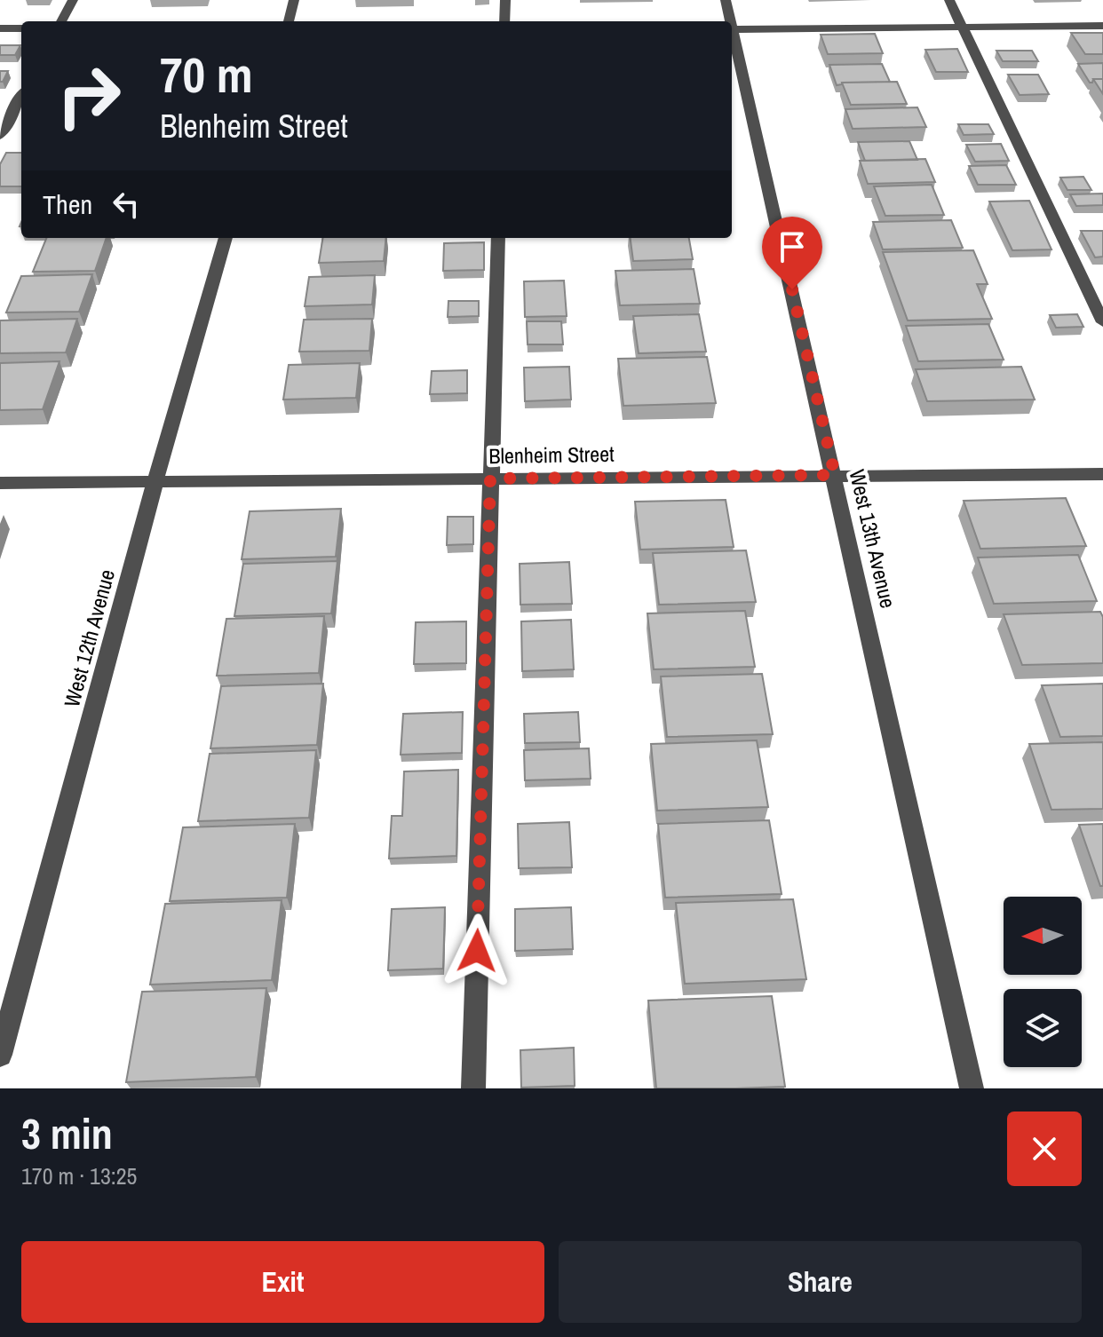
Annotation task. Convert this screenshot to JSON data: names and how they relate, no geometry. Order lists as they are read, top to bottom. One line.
{"streets":{"street":["Blenheim Street","West 13th Avenue","West 12th Avenue"]},"crossings":[["Blenheim Street","West 13th Avenue"],["Blenheim Street","West 12th Avenue"]],"north":"left","page":{"turn":["70 m","Blenheim Street"],"then":"Then","heading":["3 min","170 m · 13:25"],"buttons":["Exit","Share"]}}
